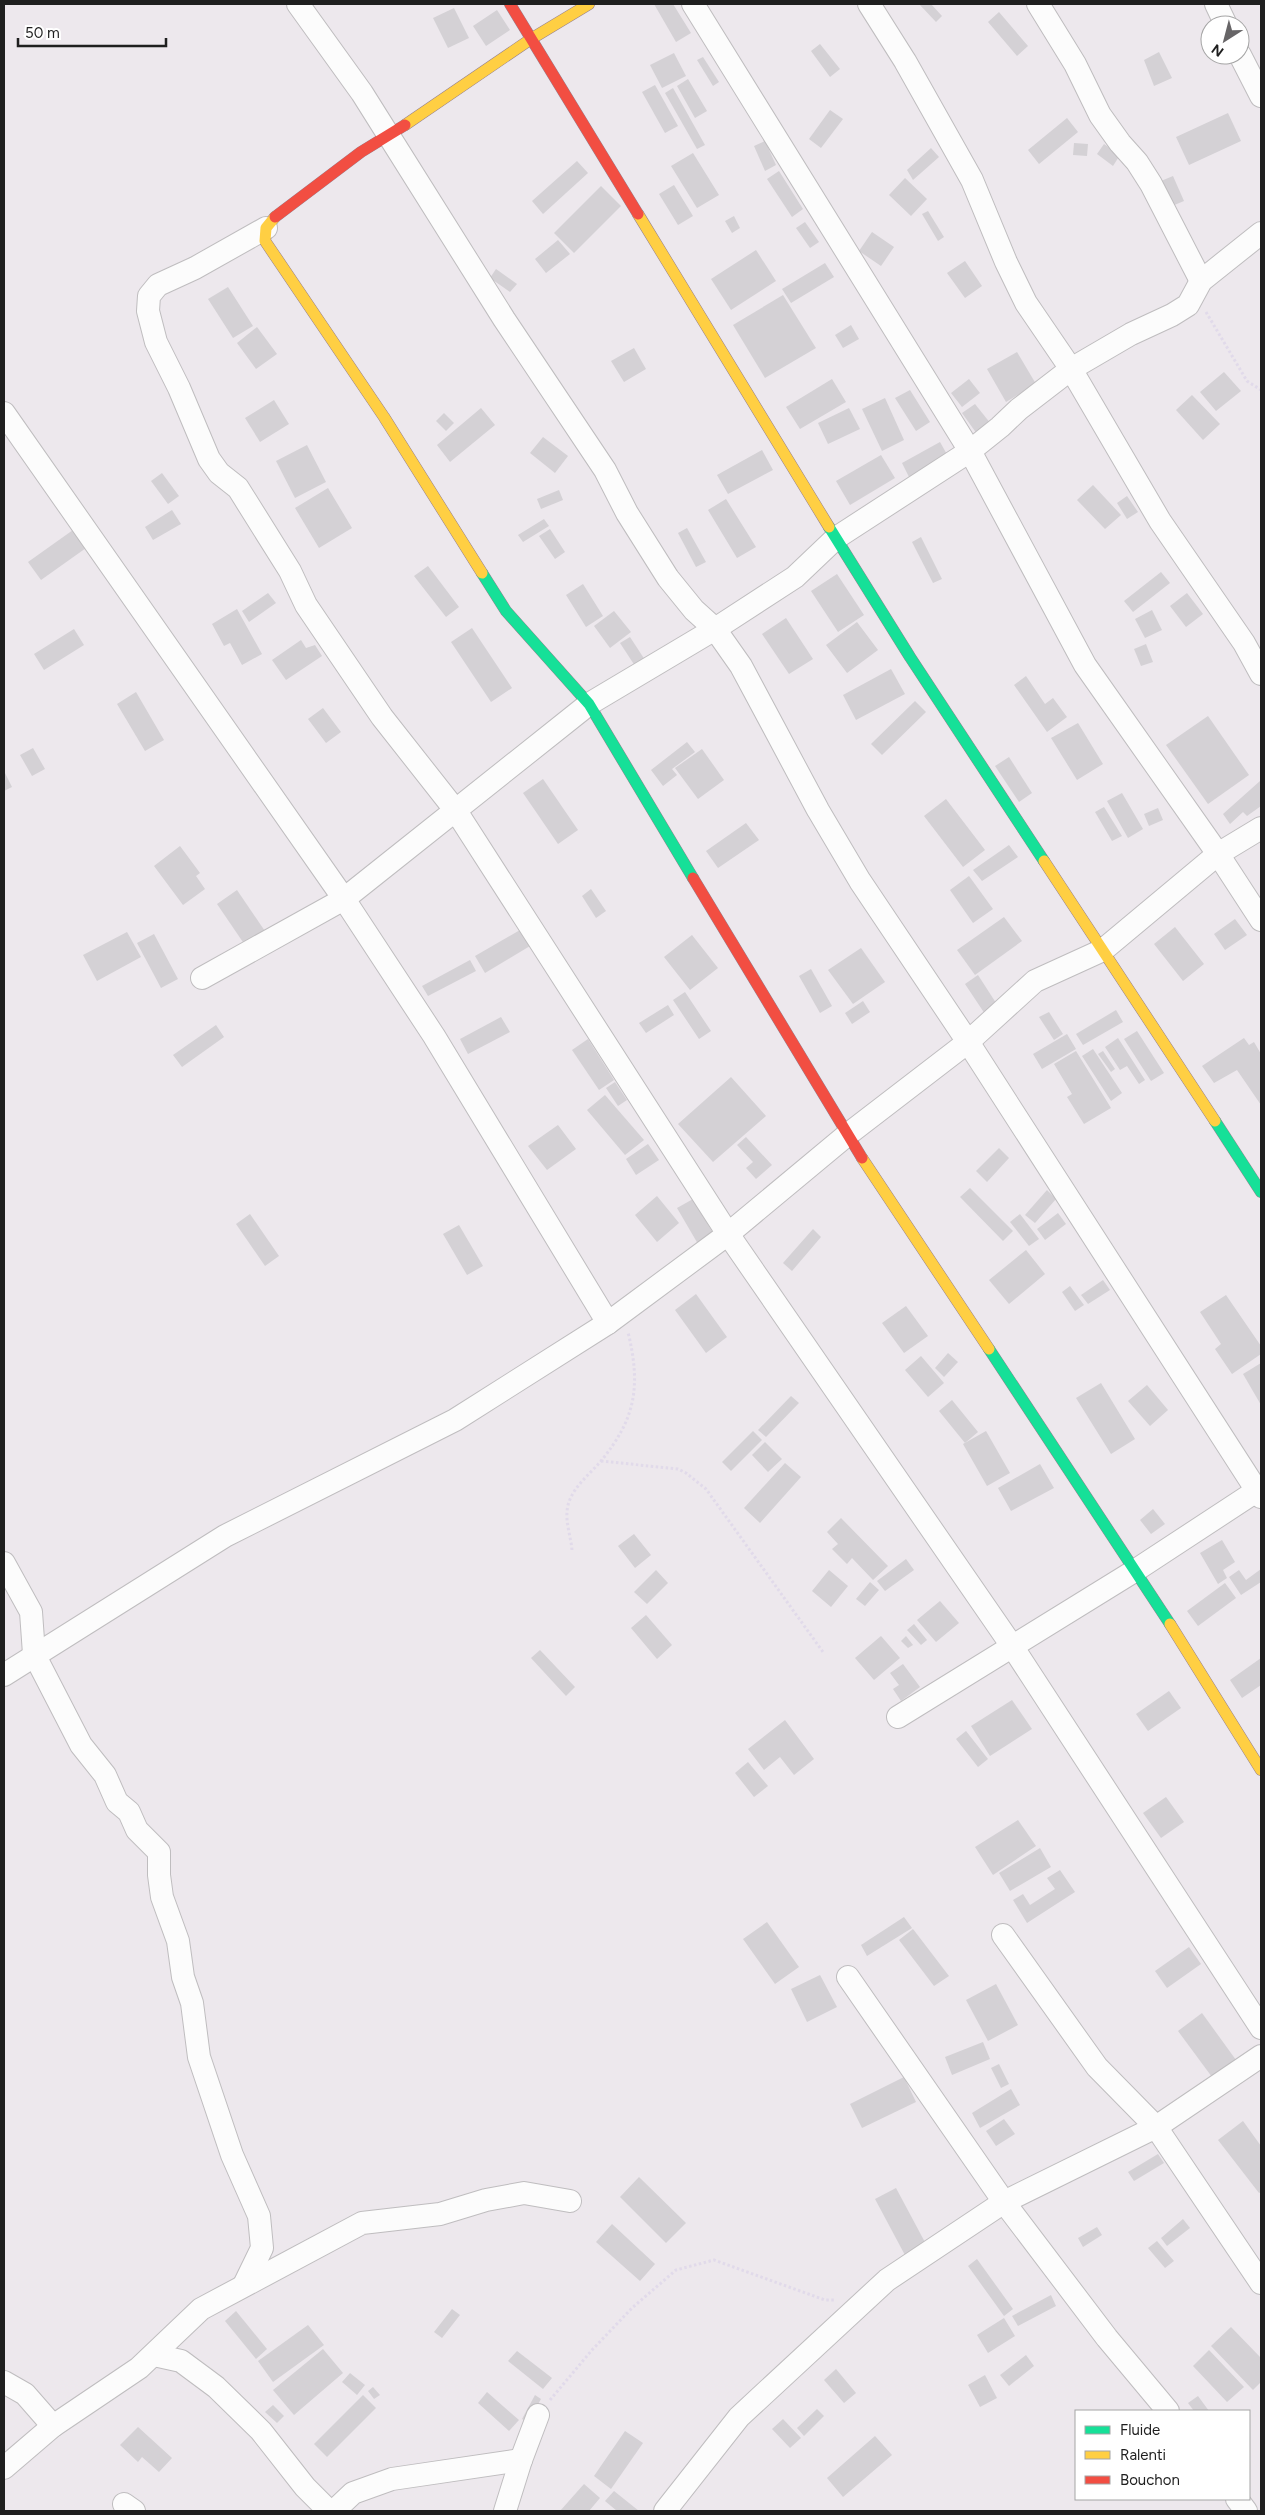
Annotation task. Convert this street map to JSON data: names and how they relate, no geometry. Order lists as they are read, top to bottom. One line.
{"legend":["Fluide","Ralenti","Bouchon"],"scale_bar":"50 m","north":"bottom left"}
